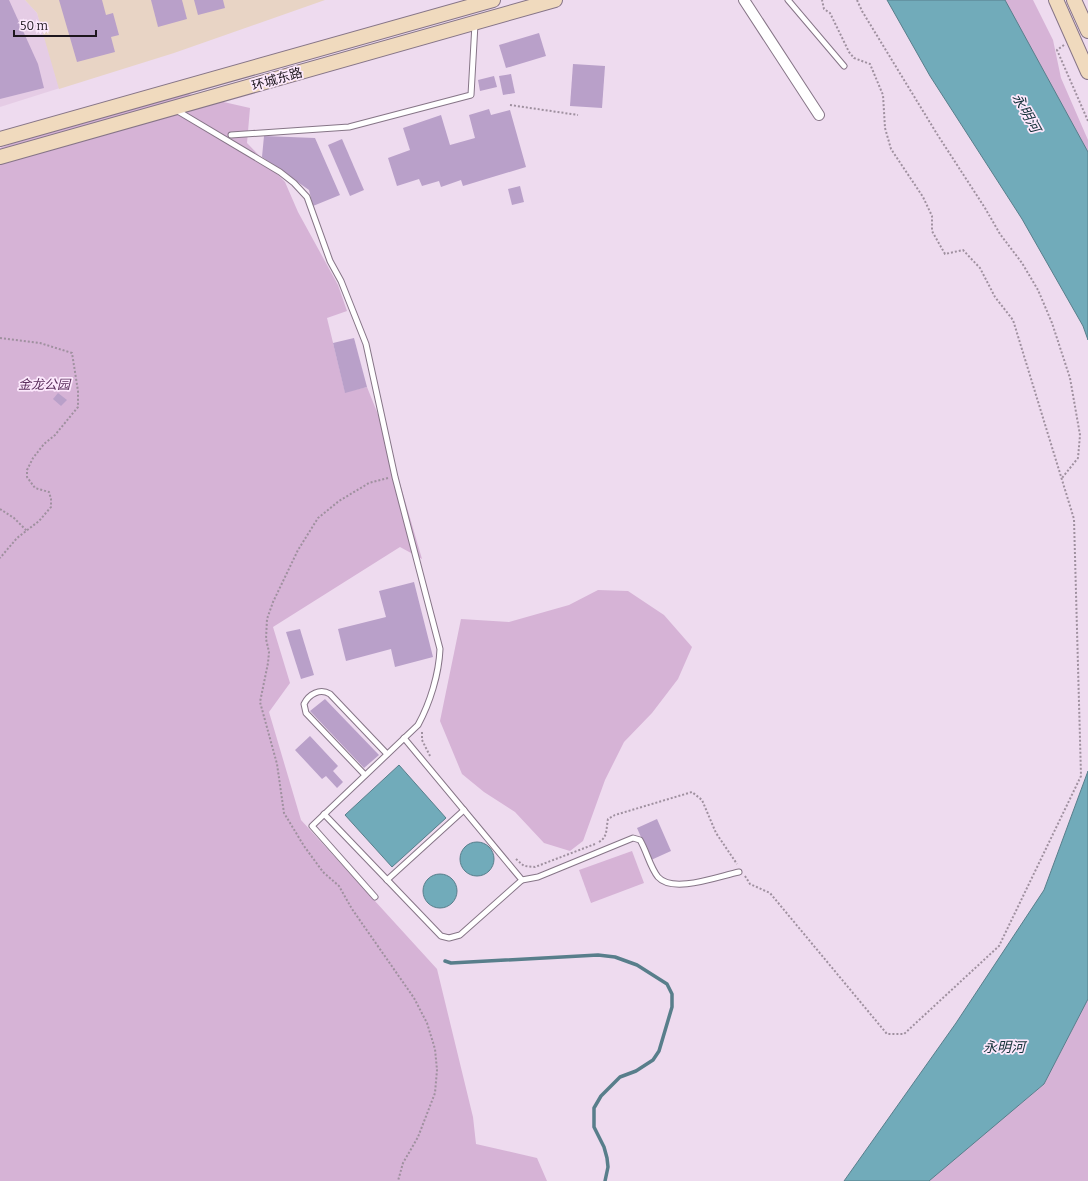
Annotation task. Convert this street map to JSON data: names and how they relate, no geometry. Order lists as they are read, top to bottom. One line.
{"streets":{"main road":["环城东路"]},"water":["永明河"],"parks":["金龙公园"],"scale_bar":"50 m"}
